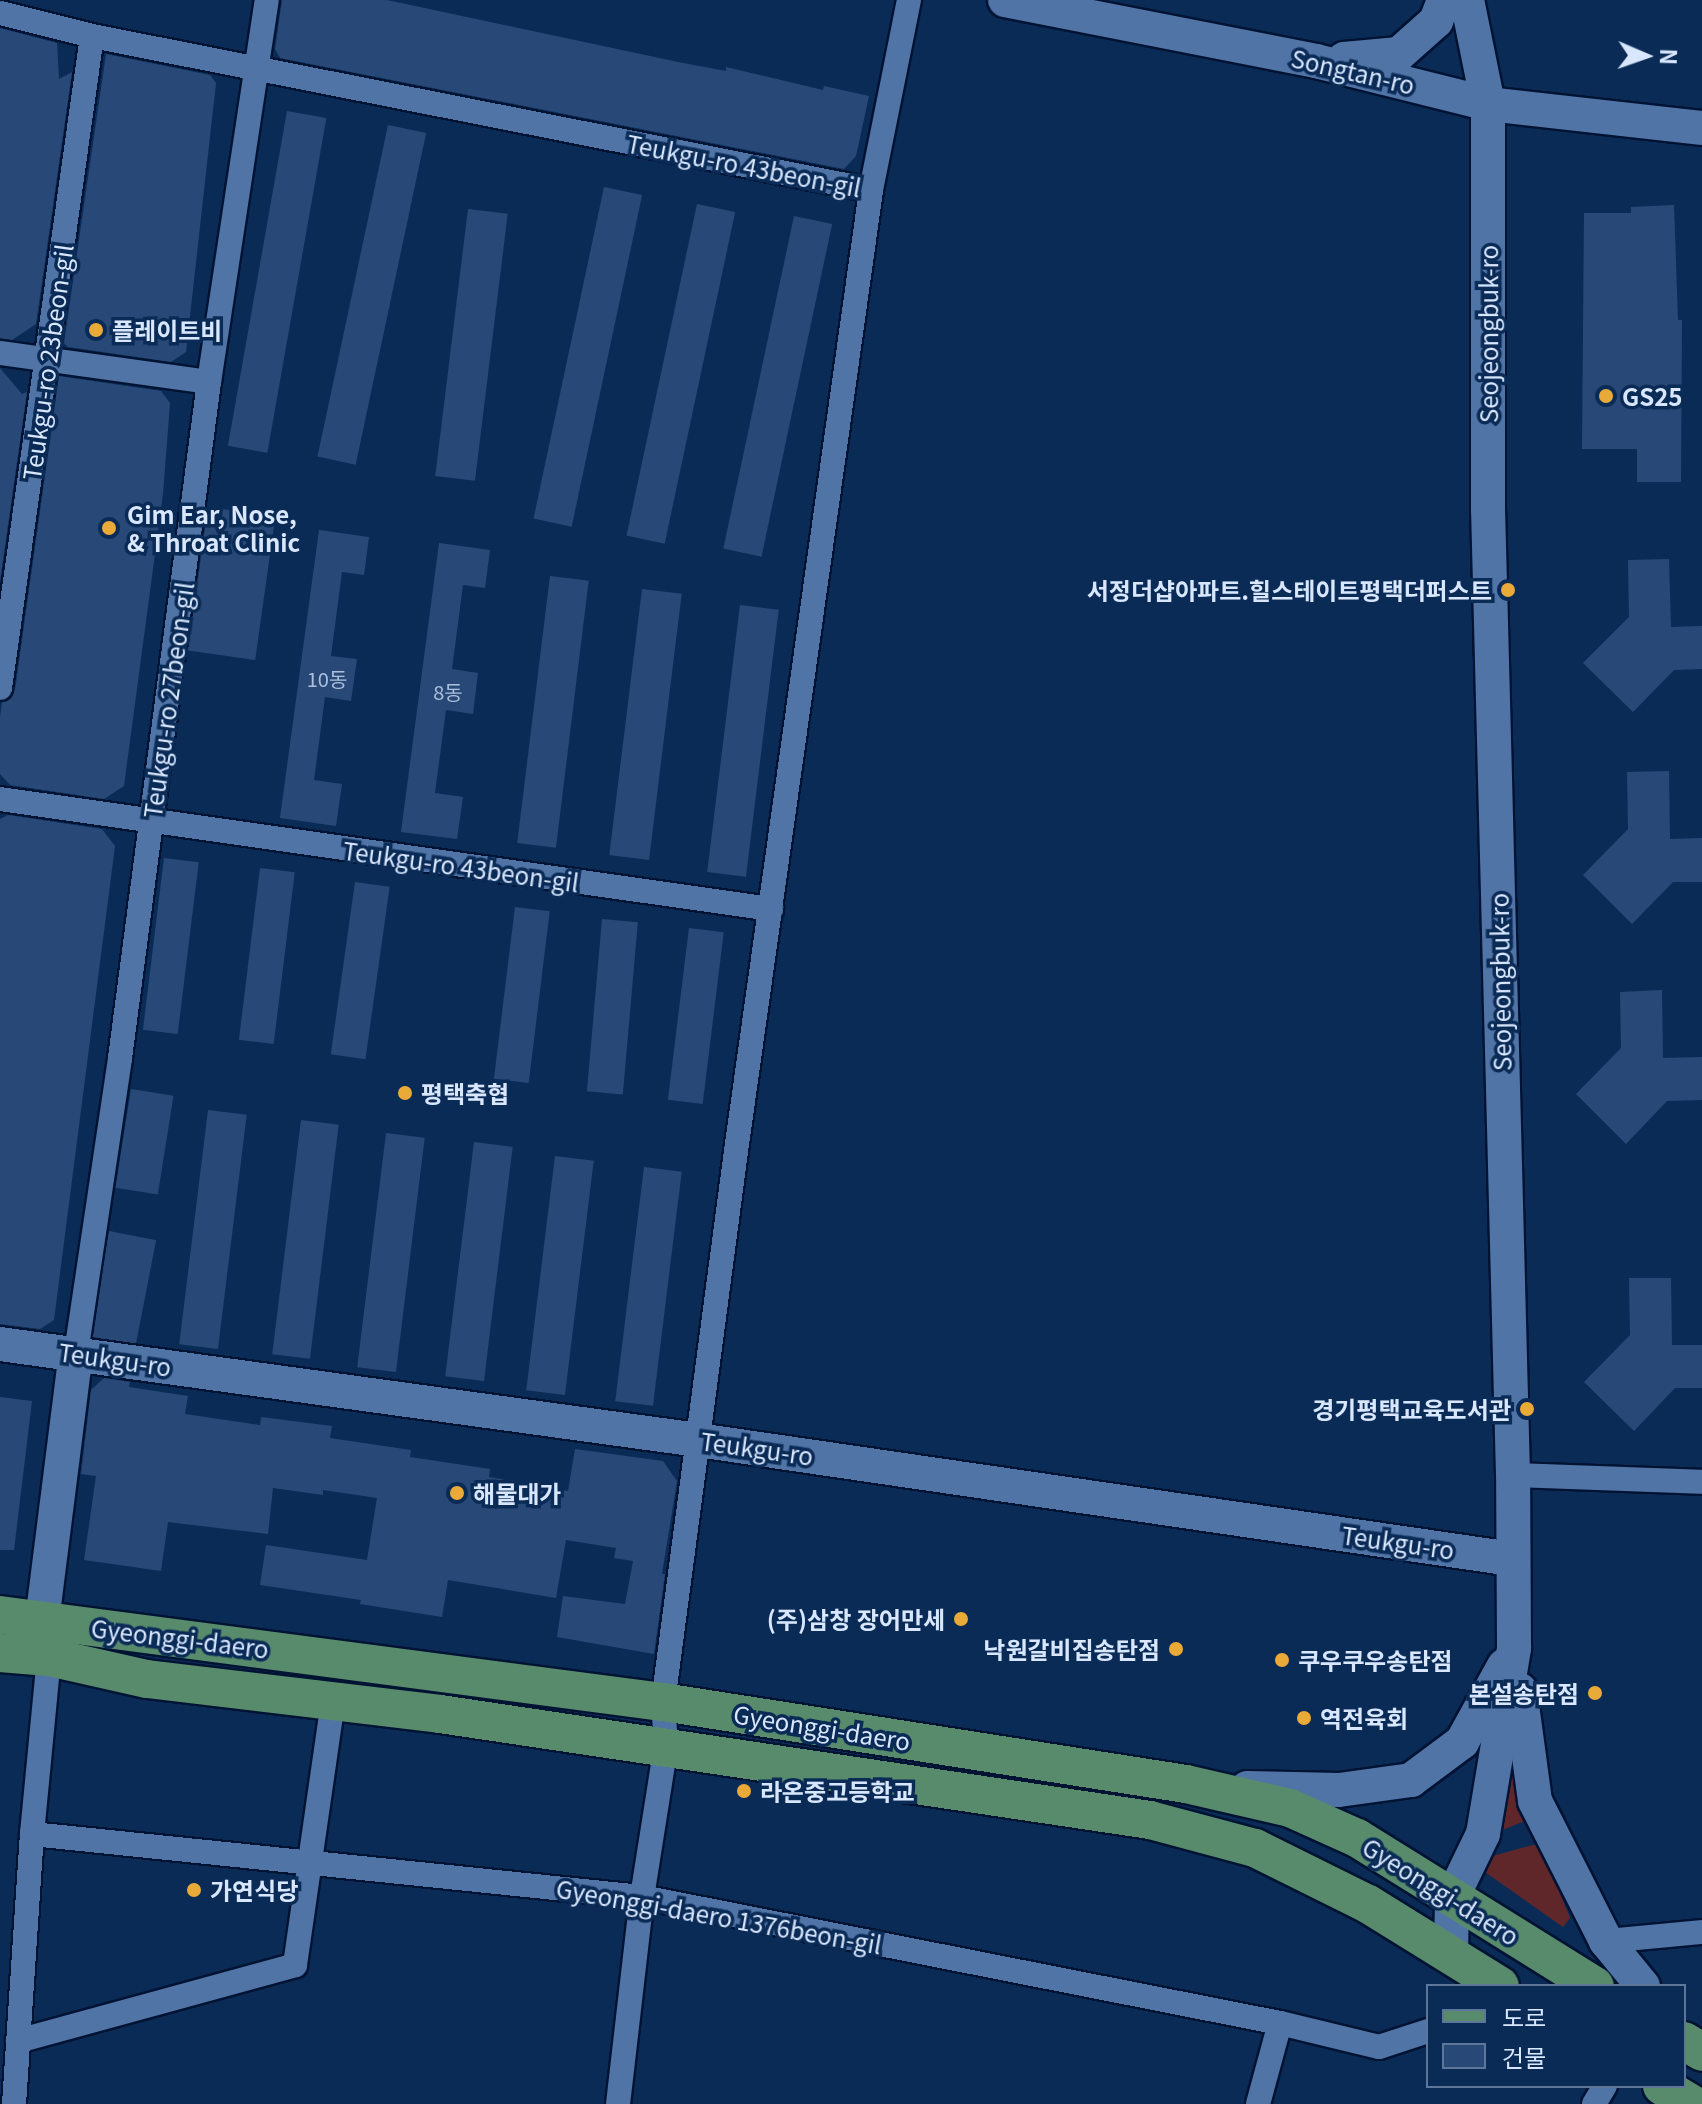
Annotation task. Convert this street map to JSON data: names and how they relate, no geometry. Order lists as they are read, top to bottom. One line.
{"streets":{"main road":["Gyeonggi-daero"],"street":["Songtan-ro","Teukgu-ro 43beon-gil","Seojeongbuk-ro","Teukgu-ro 23beon-gil","Teukgu-ro 27beon-gil","Teukgu-ro","Gyeonggi-daero 1376beon-gil"]},"crossings":[["Songtan-ro","Seojeongbuk-ro"],["Teukgu-ro 43beon-gil","Teukgu-ro 23beon-gil"],["Teukgu-ro 43beon-gil","Teukgu-ro 27beon-gil"],["Teukgu-ro 43beon-gil","Teukgu-ro"],["Teukgu-ro 43beon-gil","Gyeonggi-daero"],["Teukgu-ro 43beon-gil","Gyeonggi-daero 1376beon-gil"],["Seojeongbuk-ro","Teukgu-ro"],["Seojeongbuk-ro","Gyeonggi-daero"],["Teukgu-ro 27beon-gil","Teukgu-ro"]],"places":["플레이트비","GS25","Gim Ear, Nose, & Throat Clinic","서정더샵아파트.힐스테이트평택더퍼스트","평택축협","경기평택교육도서관","해물대가","(주)삼창 장어만세","낙원갈비집송탄점","쿠우쿠우송탄점","본설송탄점","역전육회","라온중고등학교","가연식당"],"house_numbers":["10동","8동"],"legend":["도로","건물"],"north":"right"}
